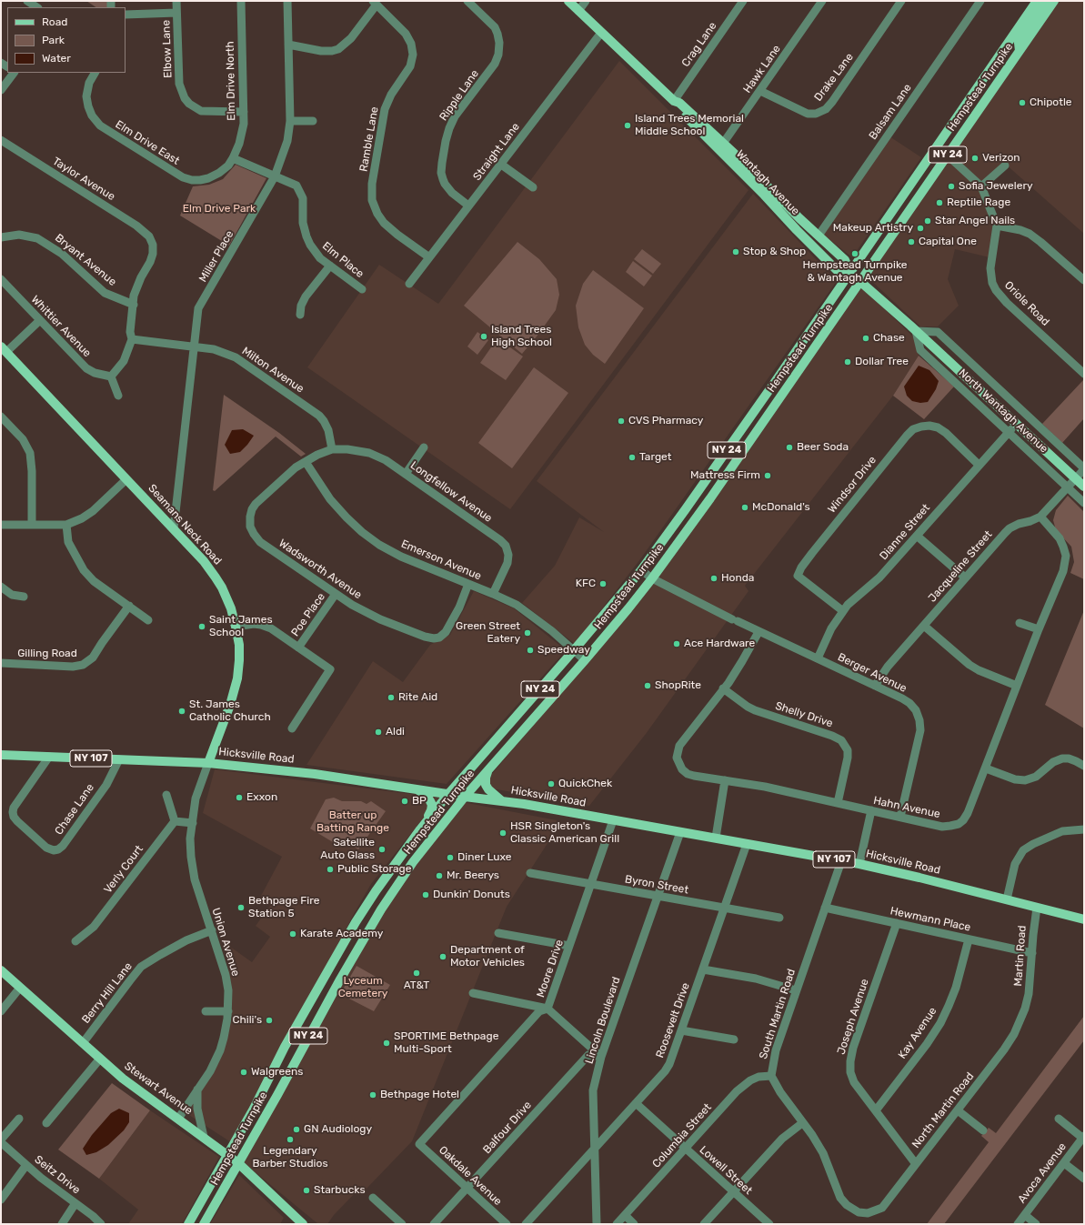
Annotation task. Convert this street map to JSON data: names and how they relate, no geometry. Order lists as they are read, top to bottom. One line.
{"streets":{"main road":["Hempstead Turnpike","NY 24","Wantagh Avenue","North Wantagh Avenue","Seamans Neck Road","Hicksville Road","NY 107","Stewart Avenue"],"street":["Crag Lane","Elbow Lane","Hawk Lane","Drake Lane","Elm Drive North","Ripple Lane","Balsam Lane","Ramble Lane","Elm Drive East","Straight Lane","Taylor Avenue","Miller Place","Bryant Avenue","Elm Place","Oriole Road","Whittier Avenue","Milton Avenue","Windsor Drive","Longfellow Avenue","Dianne Street","Emerson Avenue","Jacqueline Street","Wadsworth Avenue","Poe Place","Gilling Road","Berger Avenue","Shelly Drive","Hahn Avenue","Chase Lane","Verly Court","Byron Street","Hewmann Place","Union Avenue","Martin Road","Moore Drive","Berry Hill Lane","South Martin Road","Joseph Avenue","Lincoln Boulevard","Roosevelt Drive","Kay Avenue","North Martin Road","Balfour Drive","Columbia Street","Lowell Street","Avoca Avenue","Seitz Drive","Oakdale Avenue"]},"crossings":[["Crag Lane","Wantagh Avenue"],["Elbow Lane","Elm Drive North"],["Hawk Lane","Drake Lane"],["Hawk Lane","Wantagh Avenue"],["Elm Drive North","Elm Drive East"],["Elm Drive North","Elm Place"],["Hempstead Turnpike","Wantagh Avenue"],["Hempstead Turnpike","Oriole Road"],["Hempstead Turnpike","North Wantagh Avenue"],["Hempstead Turnpike","Emerson Avenue"],["Hempstead Turnpike","Berger Avenue"],["Hempstead Turnpike","Hicksville Road"],["Hempstead Turnpike","Stewart Avenue"],["Ripple Lane","Straight Lane"],["Balsam Lane","Wantagh Avenue"],["Ramble Lane","Straight Lane"],["Elm Drive East","Elm Place"],["Straight Lane","Wantagh Avenue"],["Taylor Avenue","Bryant Avenue"],["Wantagh Avenue","North Wantagh Avenue"],["Miller Place","Elm Place"],["Miller Place","Milton Avenue"],["Miller Place","Seamans Neck Road"],["Milton Avenue","Longfellow Avenue"],["Milton Avenue","Wadsworth Avenue"],["North Wantagh Avenue","Dianne Street"],["North Wantagh Avenue","Jacqueline Street"],["Windsor Drive","Dianne Street"],["Longfellow Avenue","Emerson Avenue"],["Longfellow Avenue","Wadsworth Avenue"],["Seamans Neck Road","Hicksville Road"],["Seamans Neck Road","Union Avenue"],["Dianne Street","Berger Avenue"],["Emerson Avenue","Wadsworth Avenue"],["Jacqueline Street","Berger Avenue"],["Jacqueline Street","Hahn Avenue"],["Wadsworth Avenue","Poe Place"],["Berger Avenue","Hahn Avenue"],["Shelly Drive","Hahn Avenue"],["Hicksville Road","Chase Lane"],["Hicksville Road","Union Avenue"],["Hicksville Road","Martin Road"],["Hicksville Road","Moore Drive"],["Hicksville Road","South Martin Road"],["Hicksville Road","Lincoln Boulevard"],["Hicksville Road","Roosevelt Drive"],["Byron Street","Moore Drive"],["Byron Street","Lincoln Boulevard"],["Byron Street","Roosevelt Drive"],["Hewmann Place","Martin Road"],["Hewmann Place","South Martin Road"],["Hewmann Place","Joseph Avenue"],["Hewmann Place","Kay Avenue"],["Union Avenue","Berry Hill Lane"],["Union Avenue","Stewart Avenue"],["Martin Road","North Martin Road"],["Moore Drive","Oakdale Avenue"],["Berry Hill Lane","Stewart Avenue"],["South Martin Road","North Martin Road"],["South Martin Road","Columbia Street"],["Joseph Avenue","Kay Avenue"],["Joseph Avenue","North Martin Road"],["Lincoln Boulevard","Roosevelt Drive"],["Lincoln Boulevard","Balfour Drive"],["Roosevelt Drive","Lowell Street"],["Balfour Drive","Oakdale Avenue"],["Columbia Street","Lowell Street"]],"parks":["Elm Drive Park","Batter up Batting Range","Lyceum Cemetery"],"places":["Chipotle","Island Trees Memorial Middle School","Verizon","Sofia Jewelery","Reptile Rage","Star Angel Nails","Makeup Artistry","Capital One","Stop & Shop","Hempstead Turnpike & Wantagh Avenue","Island Trees High School","Chase","Dollar Tree","CVS Pharmacy","Beer Soda","Target","Mattress Firm","McDonald's","Honda","KFC","Saint James School","Green Street Eatery","Ace Hardware","Speedway","ShopRite","Rite Aid","St. James Catholic Church","Aldi","QuickChek","Exxon","BP","HSR Singleton's Classic American Grill","Satellite Auto Glass","Diner Luxe","Public Storage","Mr. Beerys","Dunkin' Donuts","Bethpage Fire Station 5","Karate Academy","Department of Motor Vehicles","AT&T","Chili's","SPORTIME Bethpage Multi-Sport","Walgreens","Bethpage Hotel","GN Audiology","Legendary Barber Studios","Starbucks"],"legend":["Road","Park","Water"]}
